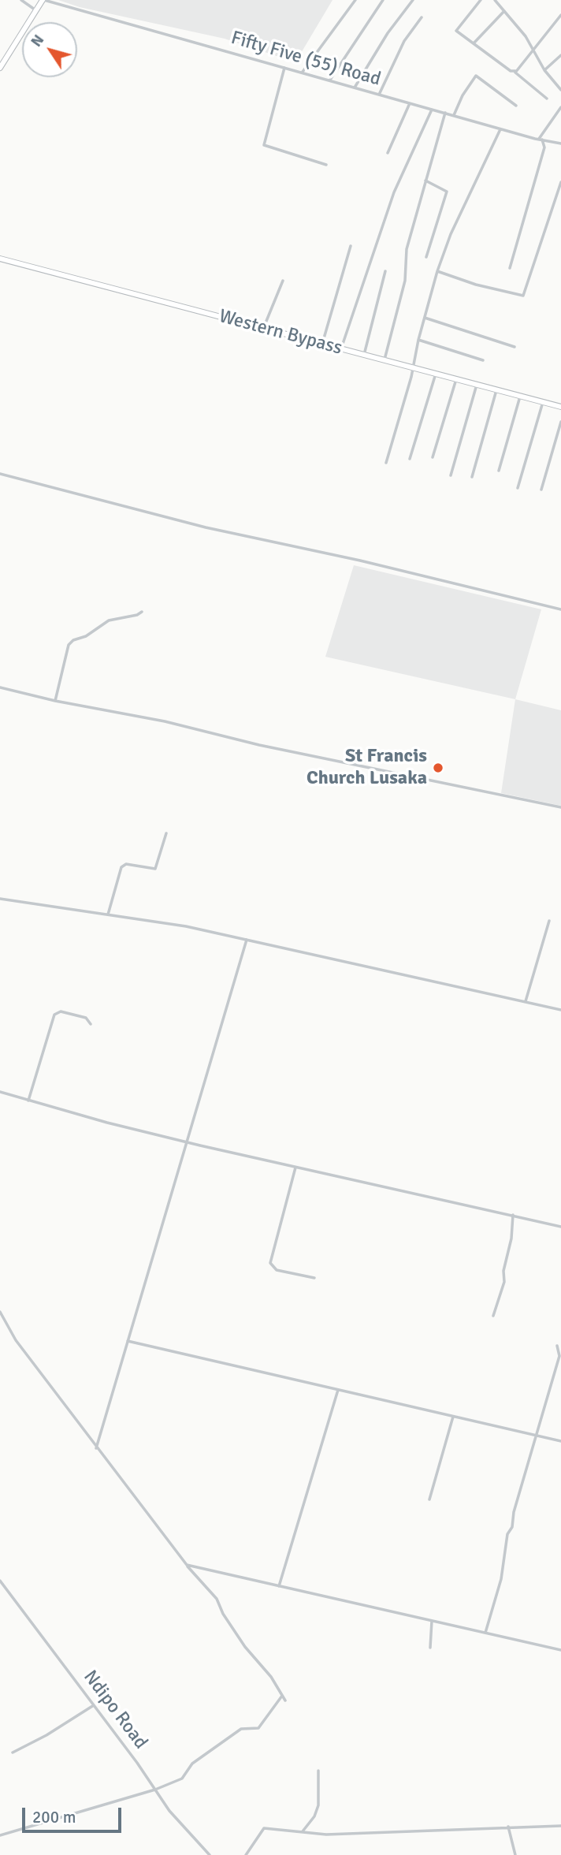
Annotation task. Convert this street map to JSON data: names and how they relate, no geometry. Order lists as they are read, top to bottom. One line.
{"streets":{"main road":["Western Bypass"],"street":["Fifty Five (55) Road","Ndipo Road"]},"places":["St Francis Church Lusaka"],"scale_bar":"200 m","north":"top left"}
